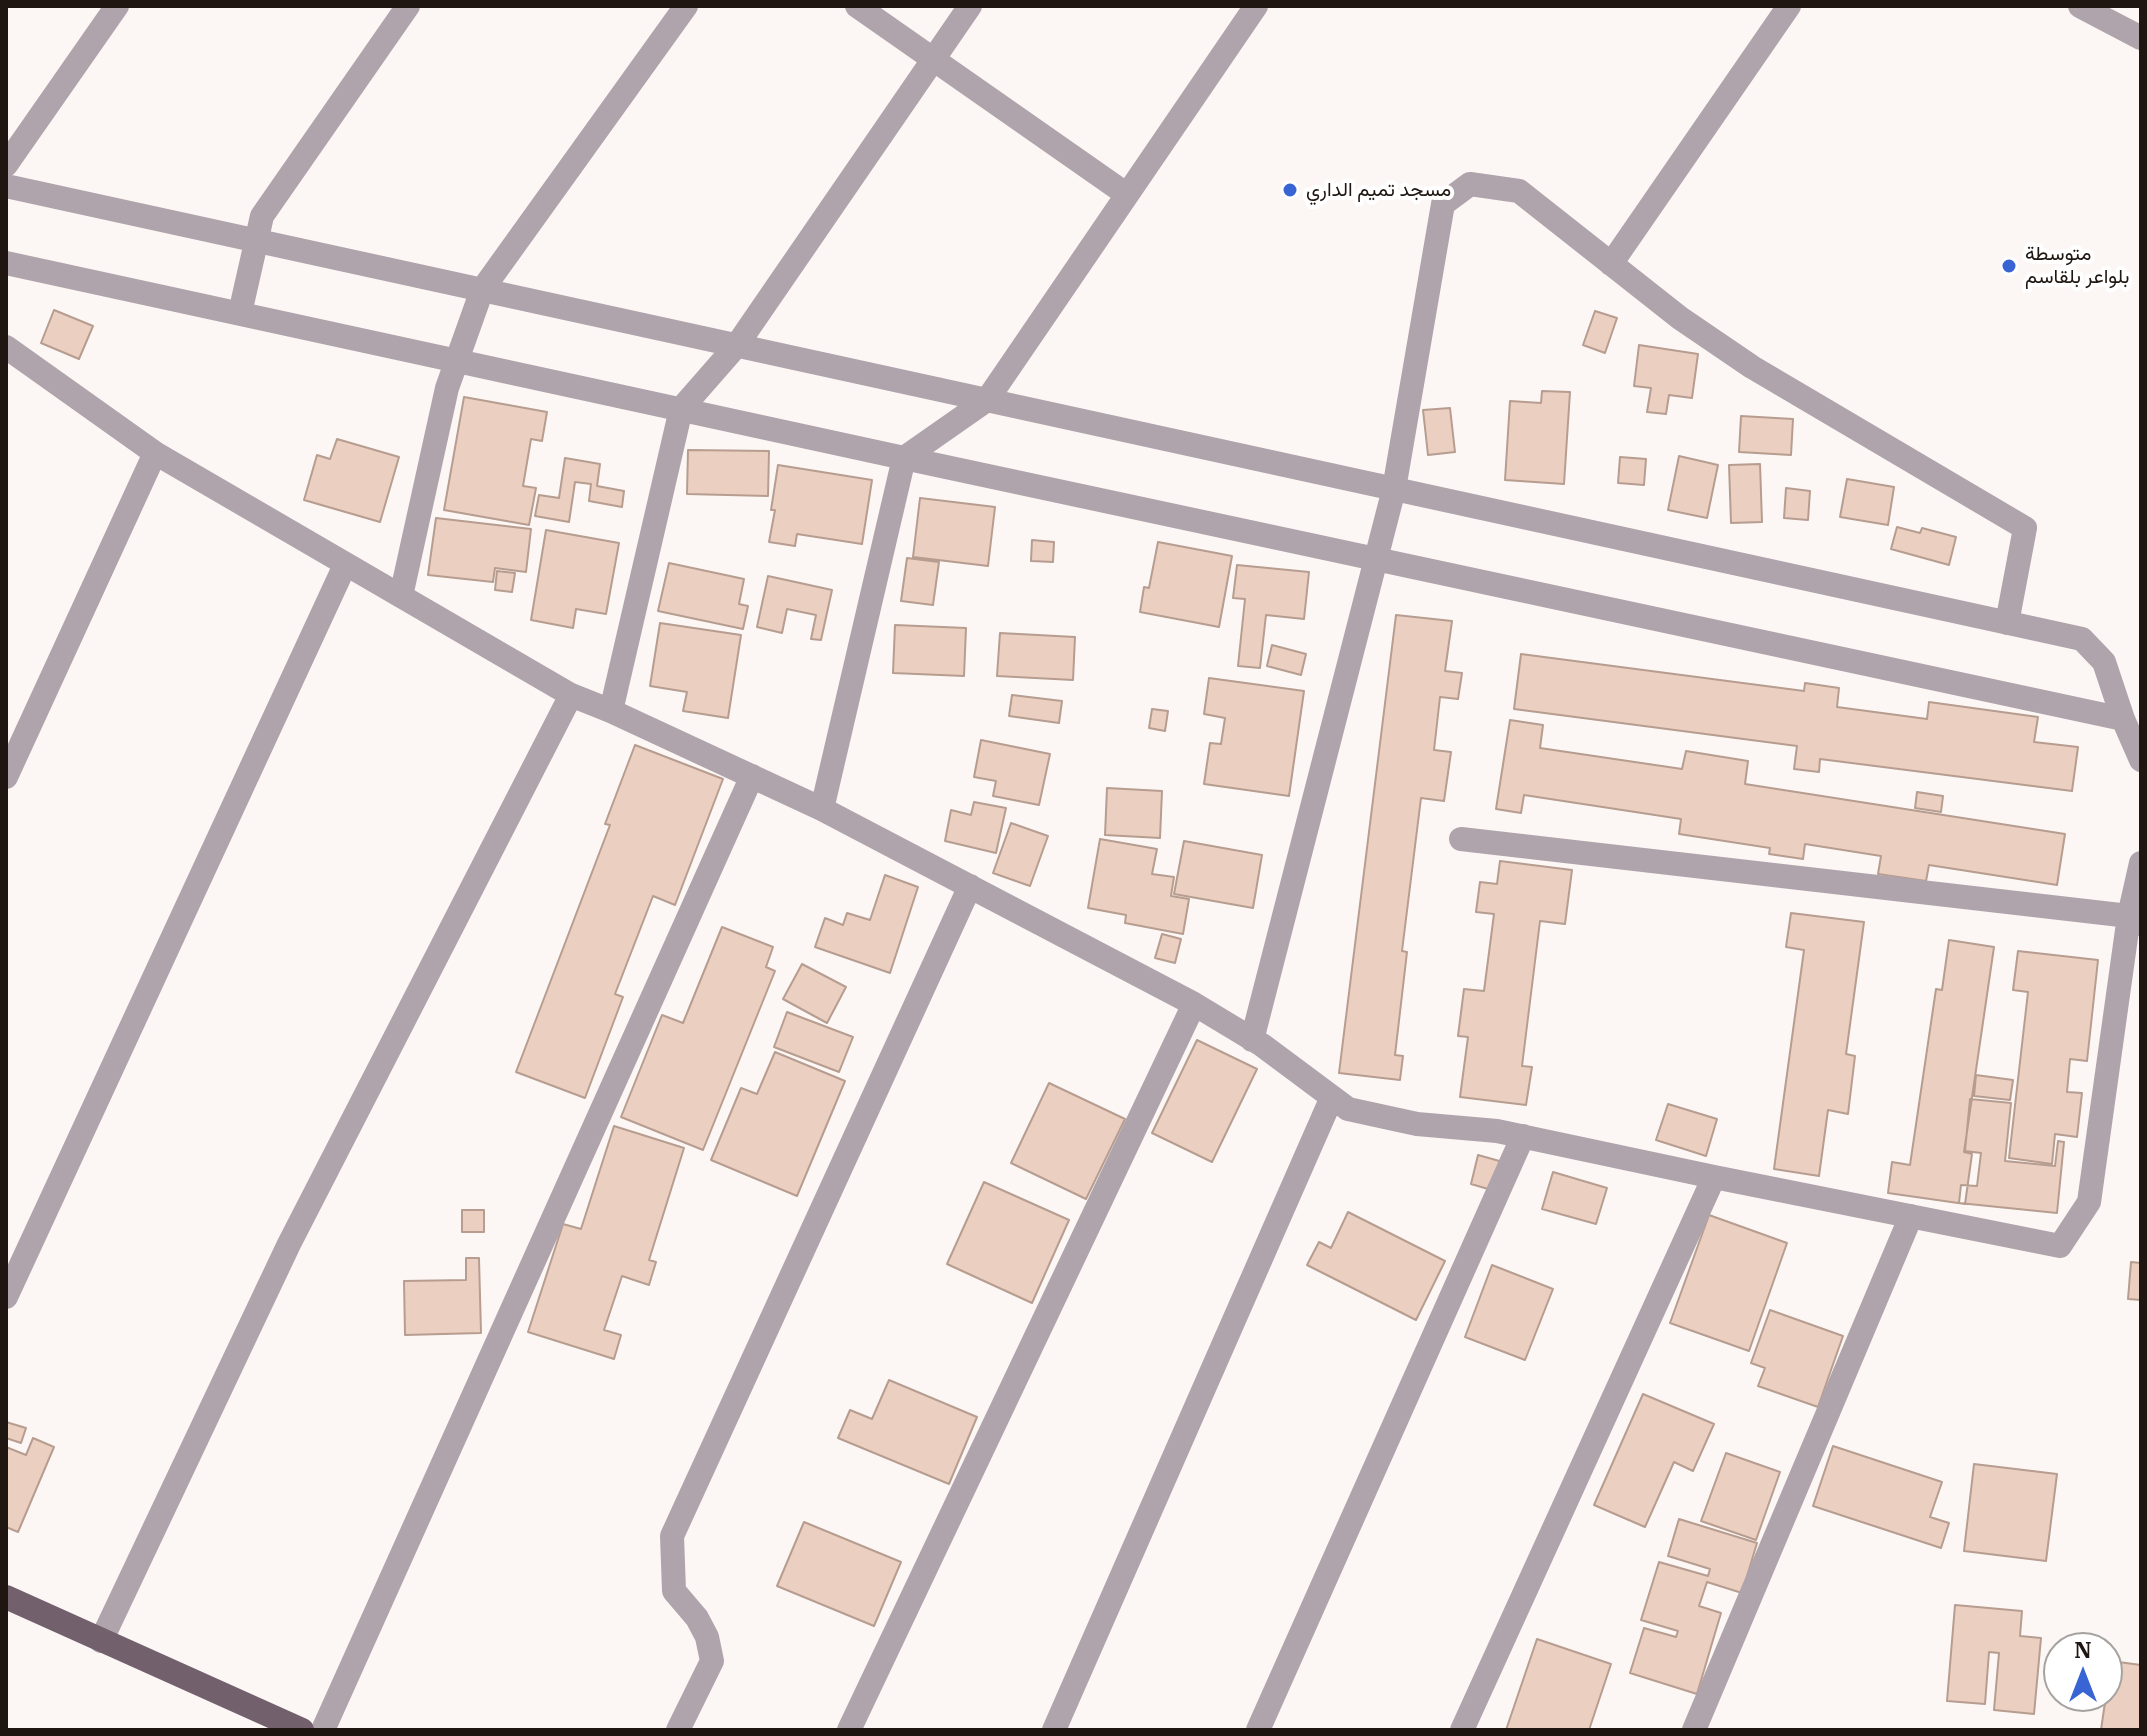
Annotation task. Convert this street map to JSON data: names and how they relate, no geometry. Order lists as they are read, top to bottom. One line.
{"places":["مسجد تميم الداري","متوسطة بلواعر بلقاسم"],"north":"top"}
